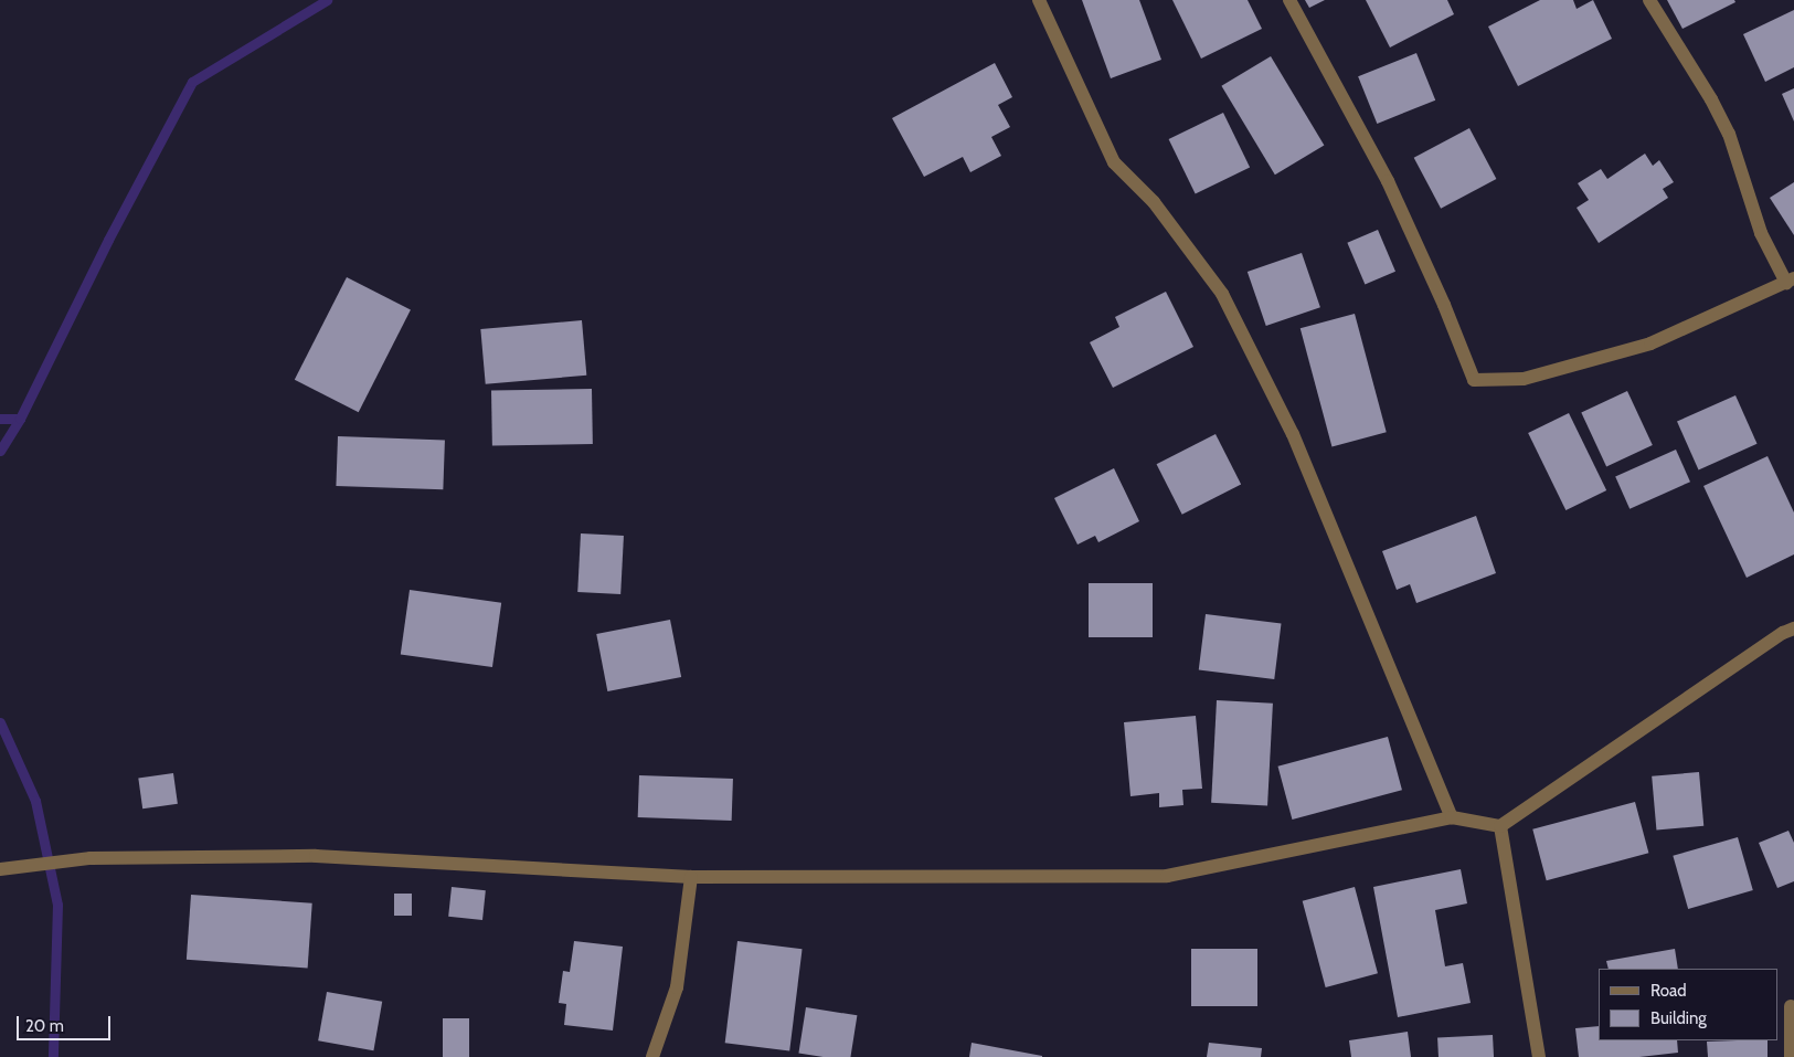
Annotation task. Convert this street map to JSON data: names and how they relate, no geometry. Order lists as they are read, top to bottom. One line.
{"legend":["Road","Building"],"scale_bar":"20 m"}
